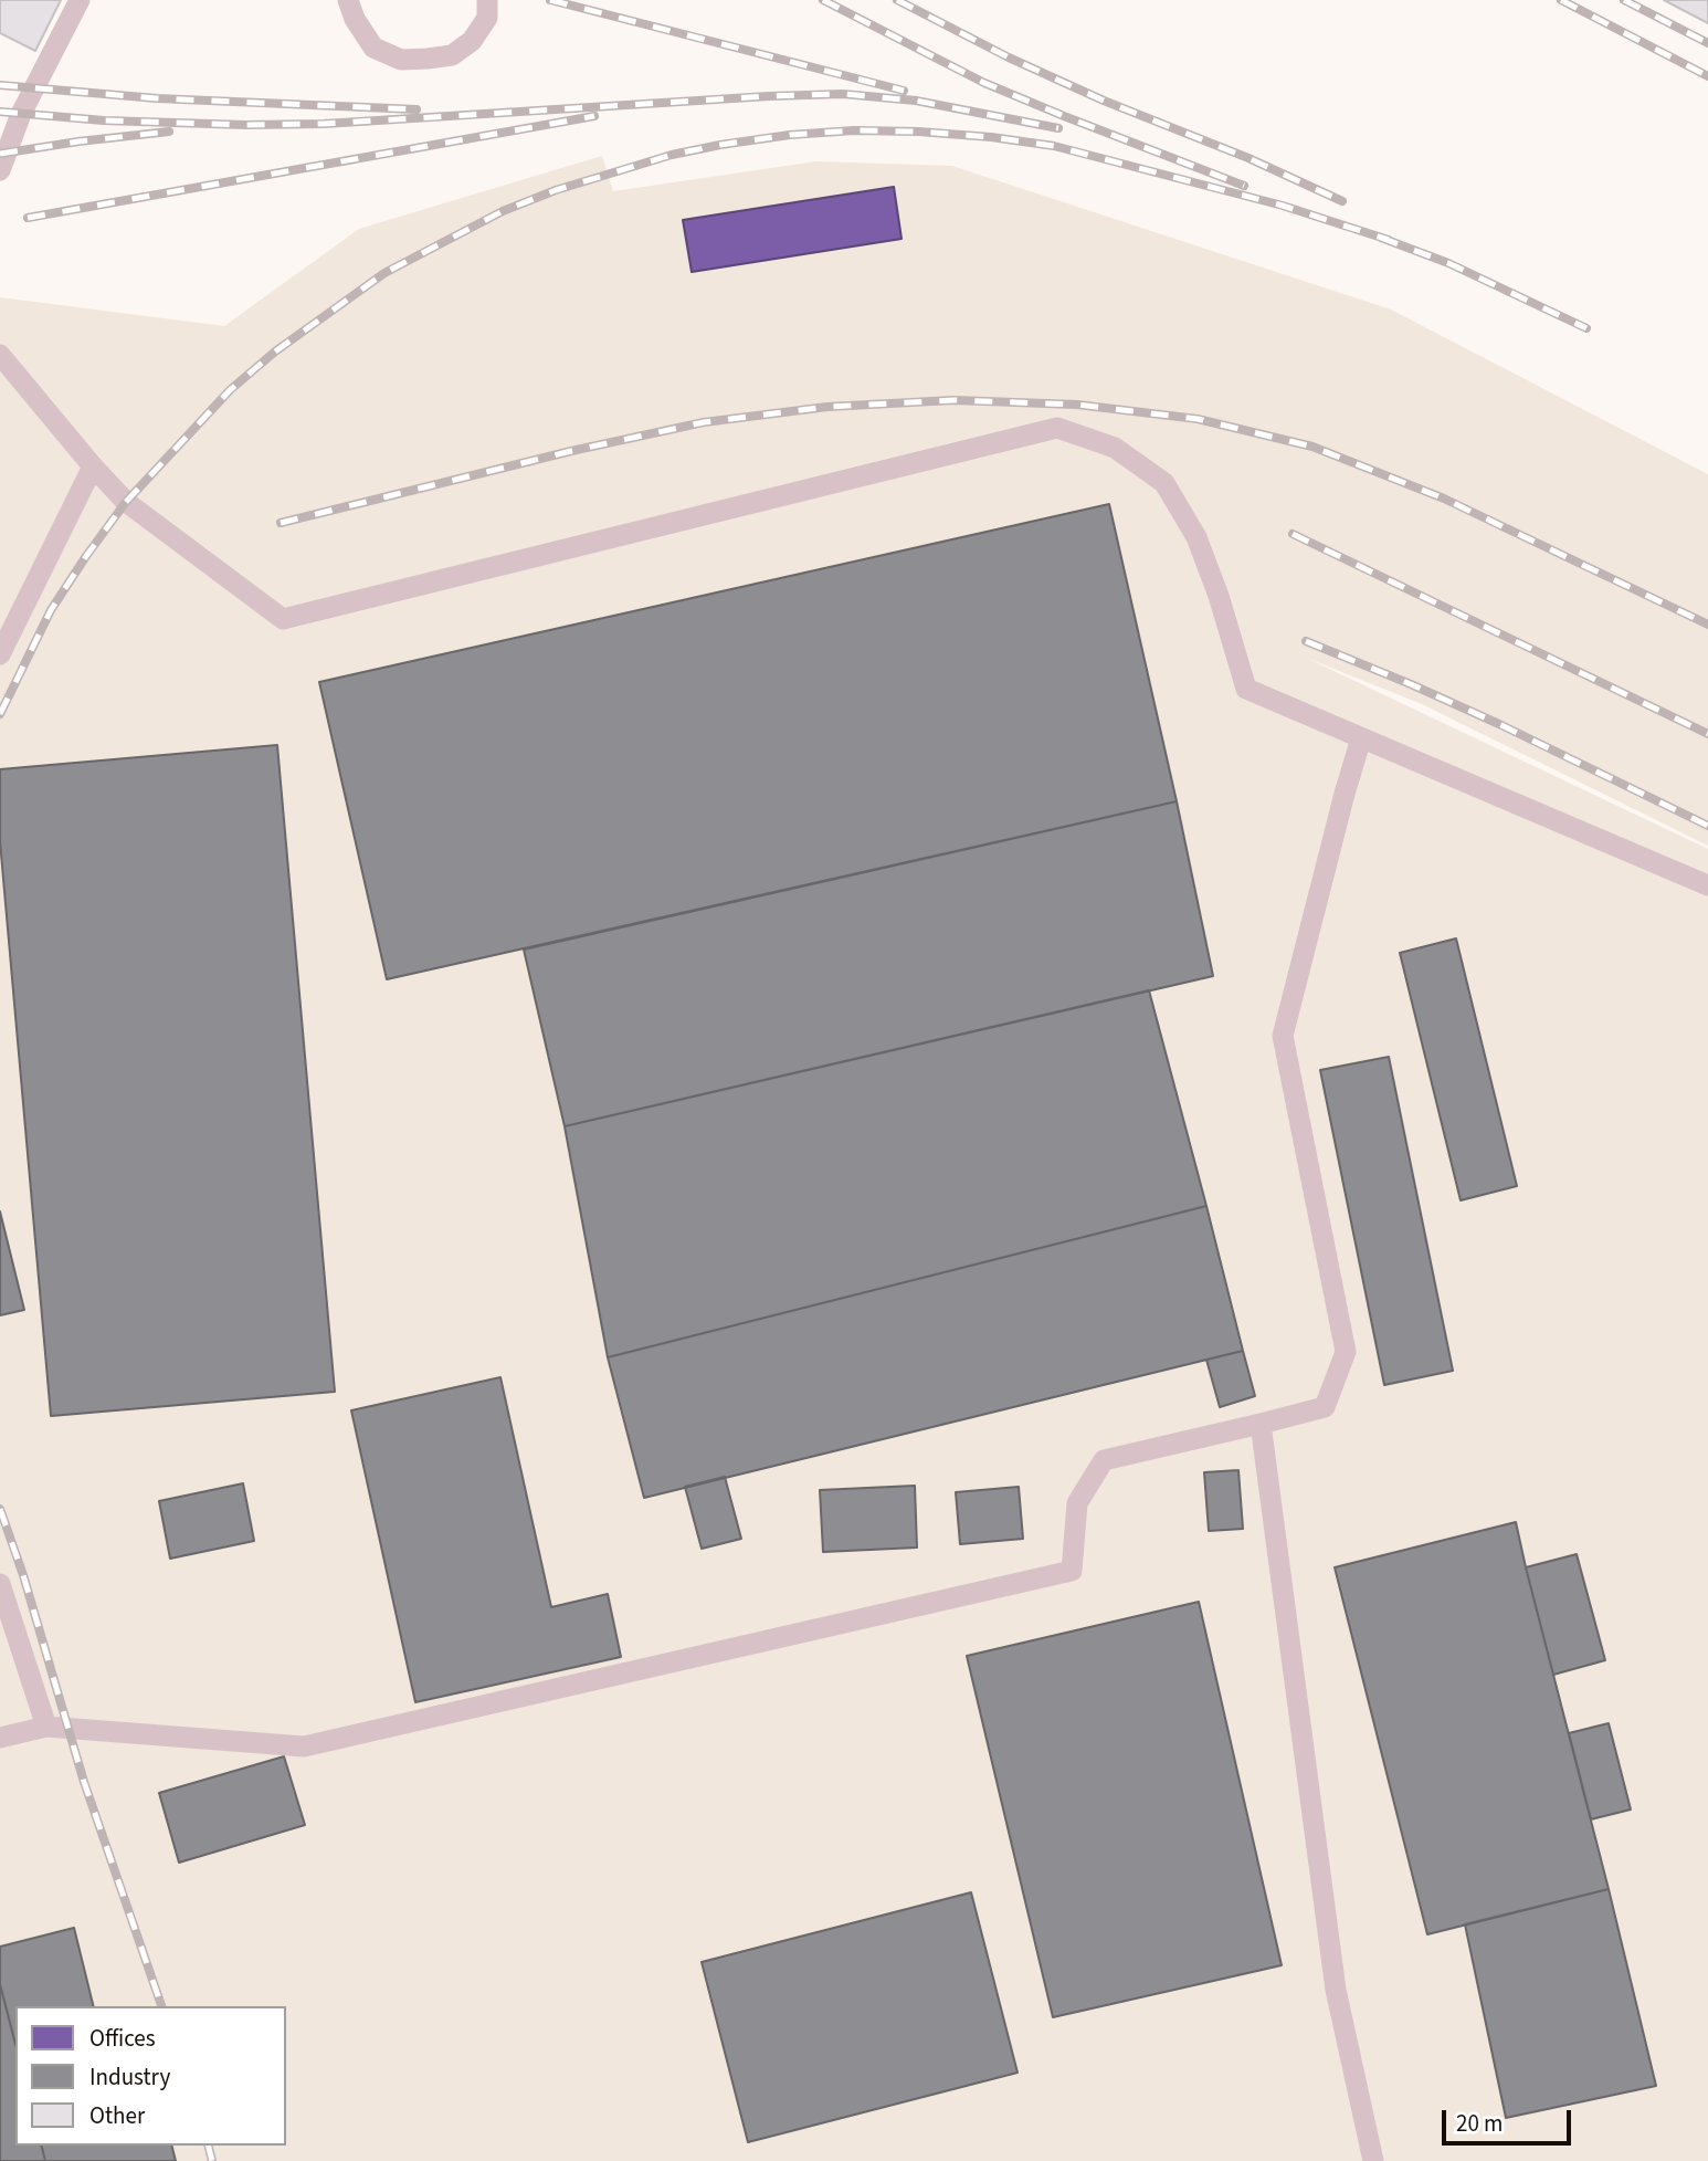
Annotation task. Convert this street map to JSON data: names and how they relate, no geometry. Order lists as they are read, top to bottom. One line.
{"legend":["Offices","Industry","Other"],"scale_bar":"20 m"}
